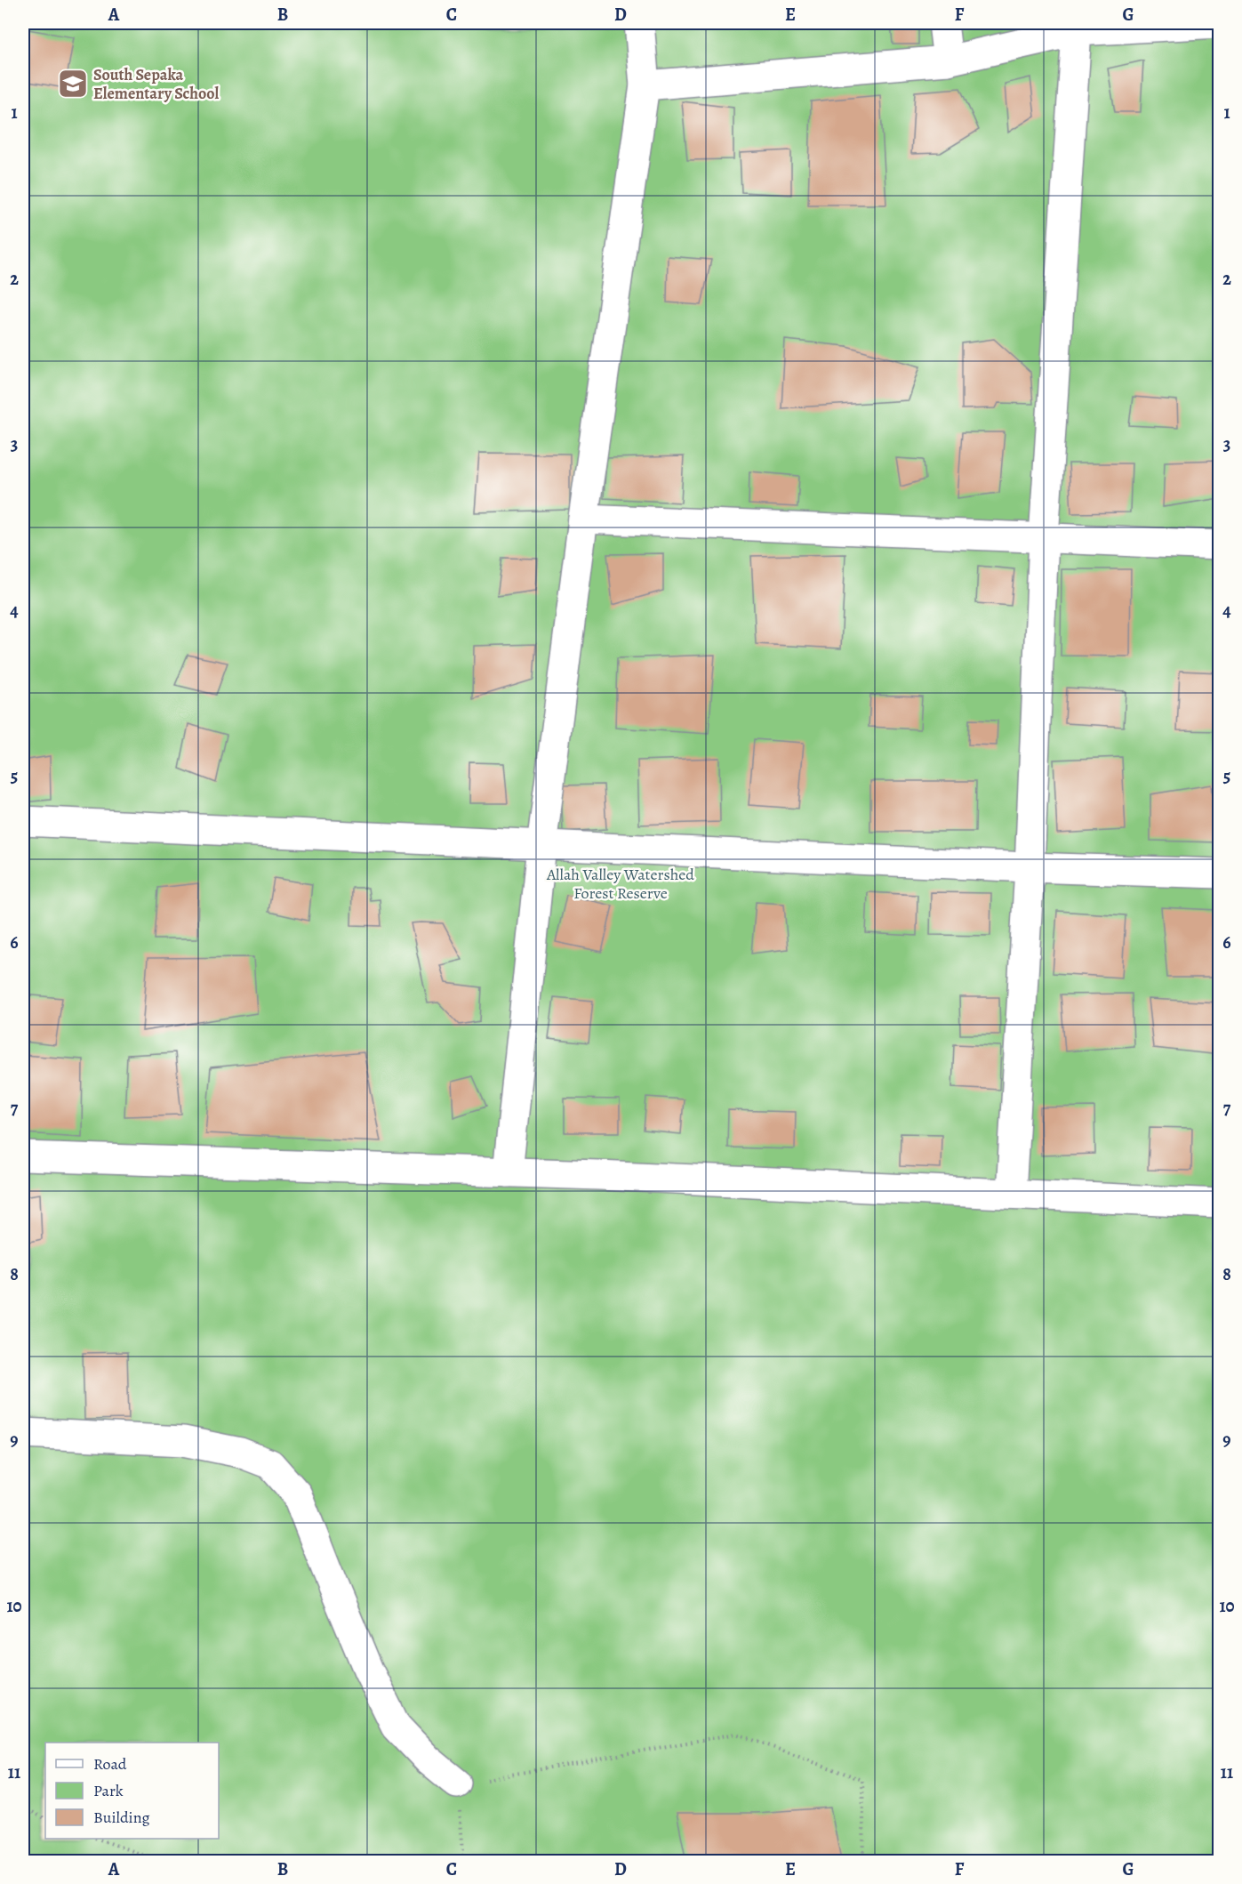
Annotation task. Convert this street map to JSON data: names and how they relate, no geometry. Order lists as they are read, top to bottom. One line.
{"parks":["Allah Valley Watershed Forest Reserve"],"places":{"school or university":["South Sepaka Elementary School"]},"legend":["Road","Park","Building"],"grid":{"columns":["A","B","C","D","E","F","G"],"rows":["1","2","3","4","5","6","7","8","9","10","11"]}}
